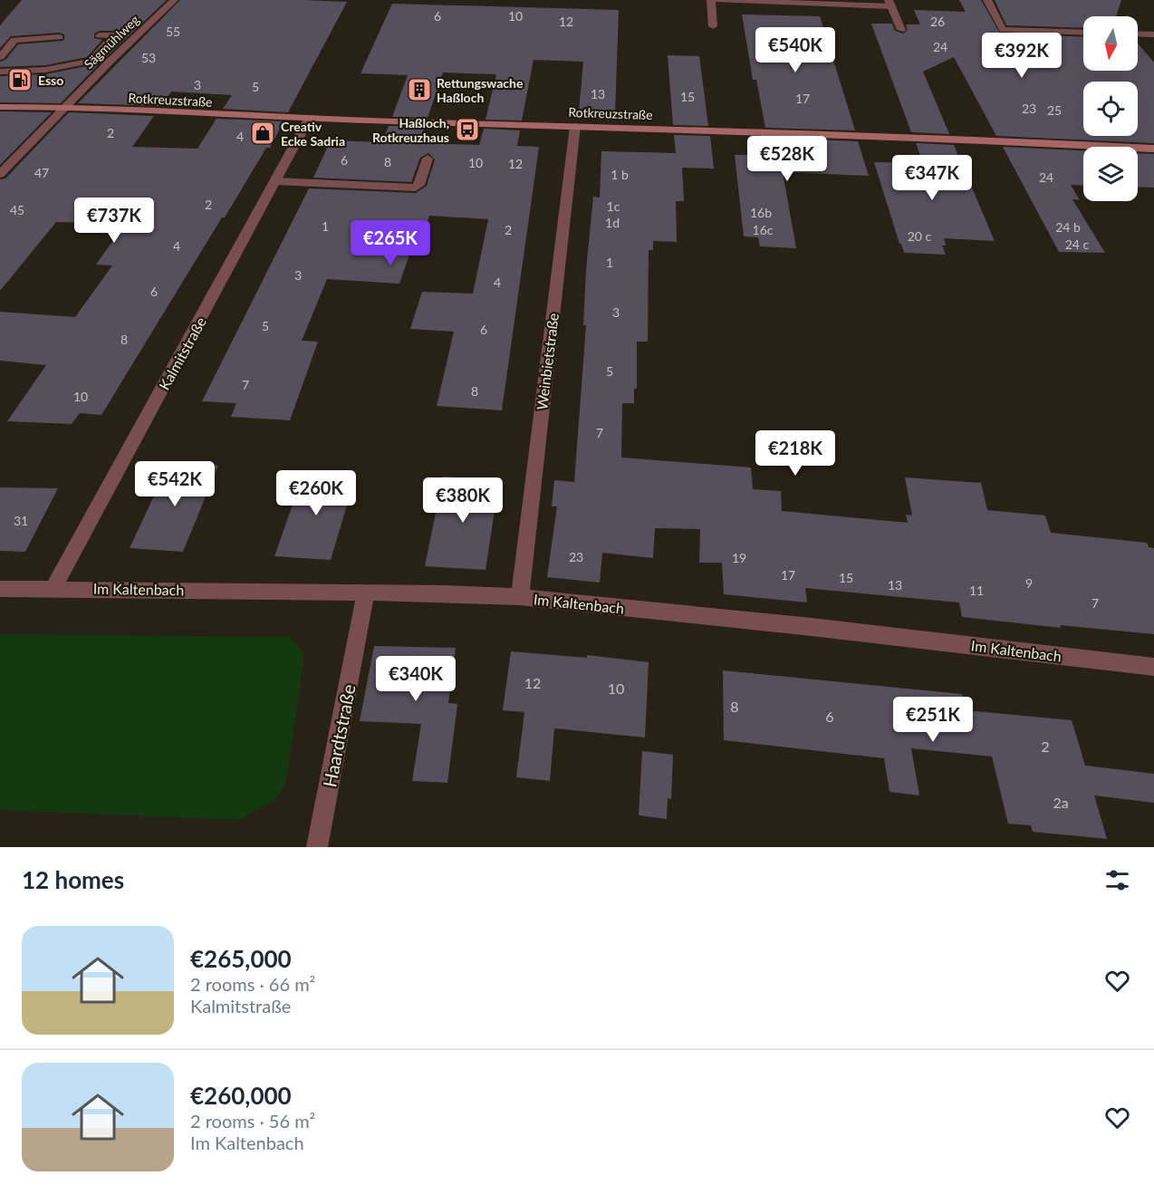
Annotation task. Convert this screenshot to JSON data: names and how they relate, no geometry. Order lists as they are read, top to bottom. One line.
{"streets":{"main road":["Rotkreuzstraße"],"street":["Sägmühlweg","Kalmitstraße","Weinbietstraße","Im Kaltenbach","Haardtstraße"]},"crossings":[["Sägmühlweg","Rotkreuzstraße"],["Rotkreuzstraße","Kalmitstraße"],["Rotkreuzstraße","Weinbietstraße"],["Kalmitstraße","Im Kaltenbach"],["Weinbietstraße","Im Kaltenbach"],["Im Kaltenbach","Haardtstraße"]],"places":{"fuel station":["Esso"],"building":["Rettungswache Haßloch"],"bus stop":["Haßloch, Rotkreuzhaus"],"shop":["Creativ Ecke Sadria"]},"house_numbers":["6","10","12","26","55","24","53","3","5","13","15","17","23","25","2","4","6","8","10","12","47","1 b","24","2","1c","45","16b","1d","1","24 b","2","16c","20 c","24 c","4","1","3","4","6","3","5","6","8","5","7","8","10","7","31","23","19","17","15","9","13","11","7","12","10","8","6","2","2a"],"north":"bottom","page":{"price":["€540K","€392K","€528K","€347K","€737K","€265K","€218K","€542K","€260K","€380K","€340K","€251K"],"heading":"12 homes","list":[{"name":"€265,000","note":"2 rooms · 66 m² · Kalmitstraße"},{"name":"€260,000","note":"2 rooms · 56 m² · Im Kaltenbach"}]}}
